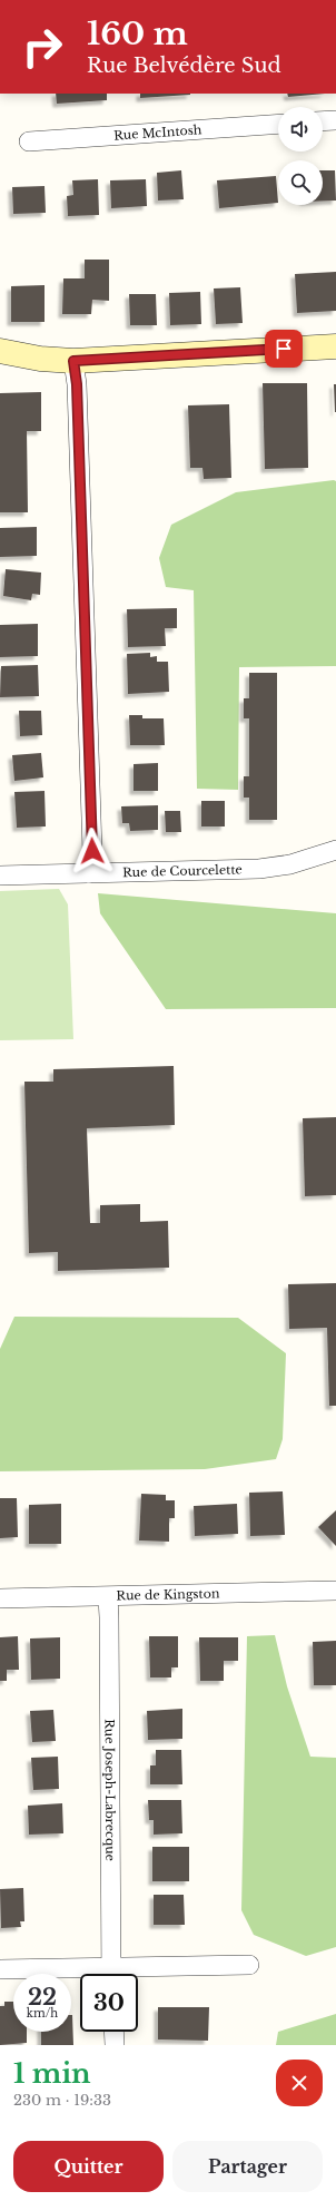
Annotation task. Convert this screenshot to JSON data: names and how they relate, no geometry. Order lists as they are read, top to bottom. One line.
{"streets":{"street":["Rue McIntosh","Rue de Courcelette","Rue de Kingston","Rue Joseph-Labrecque"]},"crossings":[["Rue de Kingston","Rue Joseph-Labrecque"]],"page":{"turn":["160 m","Rue Belvédère Sud"],"speed":"22 km/h","limit":"30","heading":["1 min","230 m · 19:33"],"buttons":["Quitter","Partager"]}}
